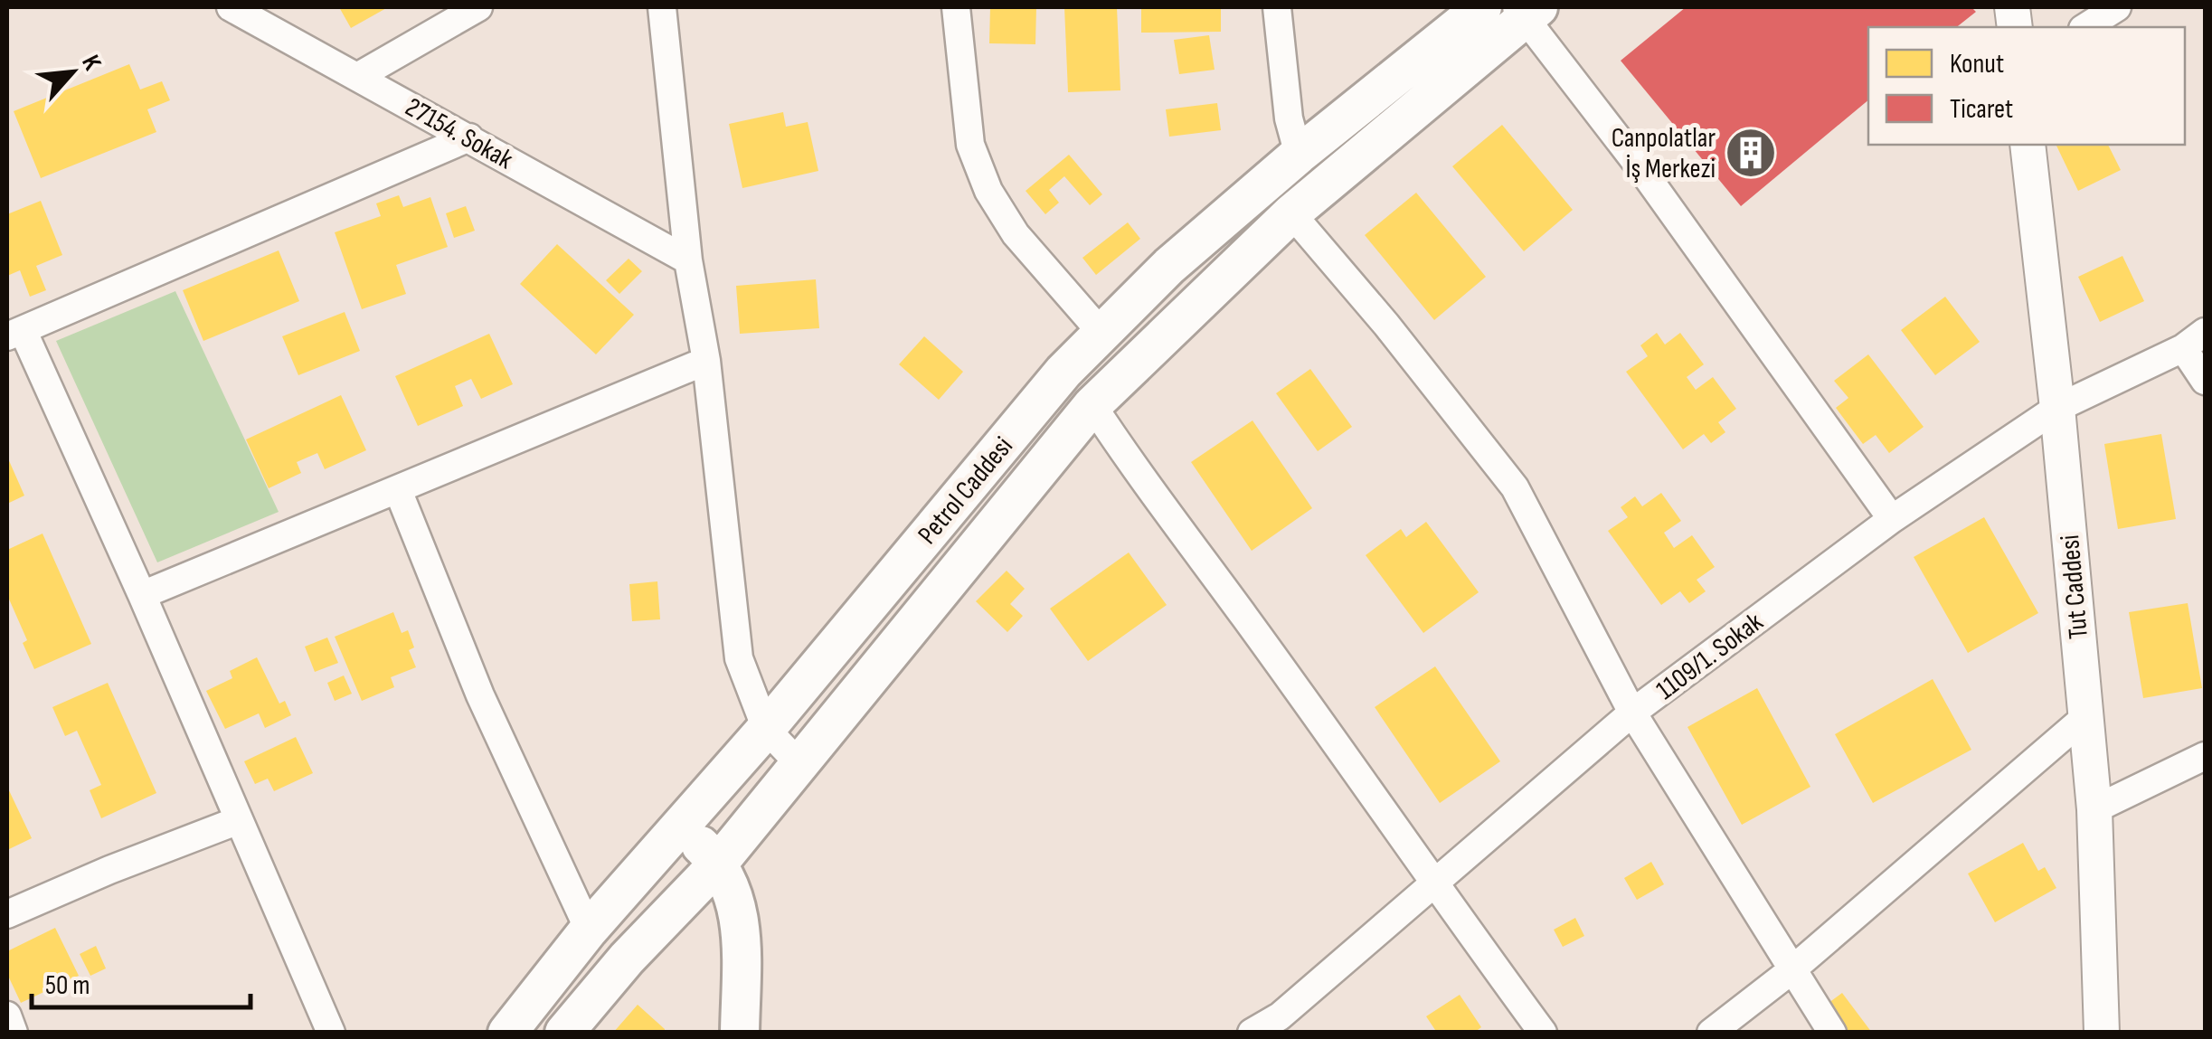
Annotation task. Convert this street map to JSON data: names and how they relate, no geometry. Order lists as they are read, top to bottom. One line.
{"streets":{"main road":["Petrol Caddesi"],"street":["27154. Sokak","Tut Caddesi","1109/1. Sokak"]},"crossings":[["Tut Caddesi","1109/1. Sokak"]],"places":{"building":["Canpolatlar İş Merkezi"]},"legend":["Konut","Ticaret"],"scale_bar":"50 m","north":"top right"}
